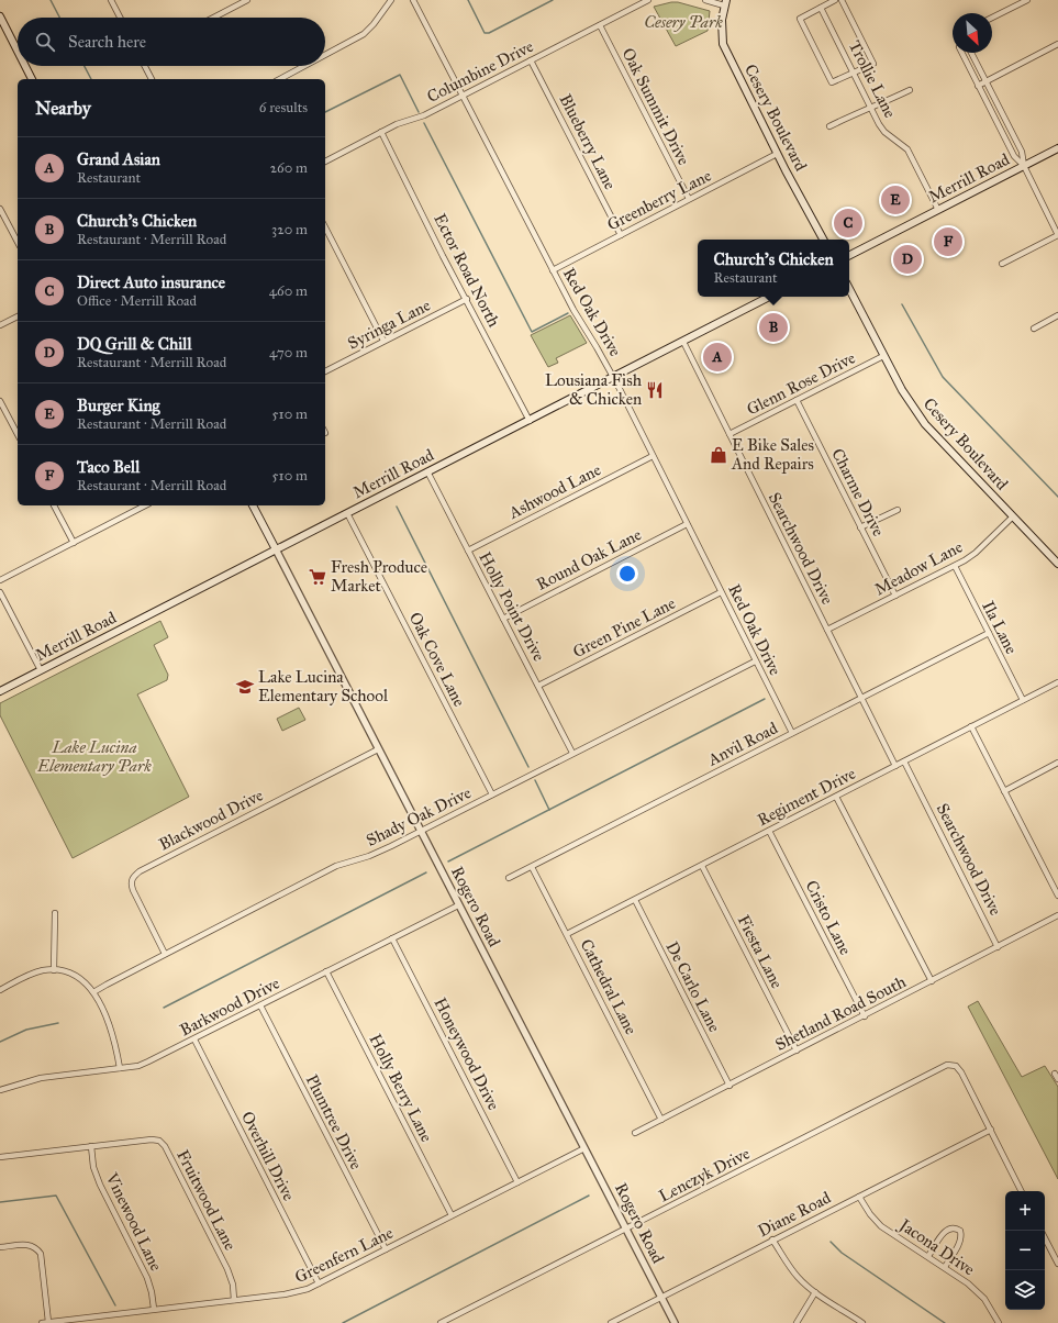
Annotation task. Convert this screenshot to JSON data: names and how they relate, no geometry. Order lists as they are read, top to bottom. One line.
{"streets":{"main road":["Cesery Boulevard","Merrill Road","Rogero Road"],"street":["Columbine Drive","Trollie Lane","Oak Summit Drive","Blueberry Lane","Greenberry Lane","Ector Road North","Red Oak Drive","Syringa Lane","Glenn Rose Drive","Ashwood Lane","Charme Drive","Searchwood Drive","Round Oak Lane","Meadow Lane","Holly Point Drive","Green Pine Lane","Ila Lane","Oak Cove Lane","Anvil Road","Regiment Drive","Shady Oak Drive","Blackwood Drive","Cristo Lane","Fiesta Lane","Cathedral Lane","De Carlo Lane","Barkwood Drive","Shetland Road South","Honeywood Drive","Holly Berry Lane","Plumtree Drive","Overhill Drive","Lenczyk Drive","Fruitwood Lane","Diane Road","Vinewood Lane","Jacona Drive","Greenfern Lane"]},"crossings":[["Columbine Drive","Oak Summit Drive"],["Columbine Drive","Blueberry Lane"],["Columbine Drive","Ector Road North"],["Columbine Drive","Red Oak Drive"],["Trollie Lane","Merrill Road"],["Oak Summit Drive","Greenberry Lane"],["Cesery Boulevard","Greenberry Lane"],["Cesery Boulevard","Glenn Rose Drive"],["Cesery Boulevard","Meadow Lane"],["Blueberry Lane","Greenberry Lane"],["Merrill Road","Ector Road North"],["Merrill Road","Red Oak Drive"],["Merrill Road","Searchwood Drive"],["Merrill Road","Holly Point Drive"],["Merrill Road","Oak Cove Lane"],["Merrill Road","Rogero Road"],["Greenberry Lane","Red Oak Drive"],["Ector Road North","Syringa Lane"],["Red Oak Drive","Ashwood Lane"],["Red Oak Drive","Round Oak Lane"],["Red Oak Drive","Green Pine Lane"],["Red Oak Drive","Anvil Road"],["Red Oak Drive","Shady Oak Drive"],["Glenn Rose Drive","Charme Drive"],["Glenn Rose Drive","Searchwood Drive"],["Ashwood Lane","Holly Point Drive"],["Charme Drive","Meadow Lane"],["Searchwood Drive","Meadow Lane"],["Searchwood Drive","Anvil Road"],["Searchwood Drive","Regiment Drive"],["Searchwood Drive","Shetland Road South"],["Round Oak Lane","Holly Point Drive"],["Meadow Lane","Ila Lane"],["Holly Point Drive","Green Pine Lane"],["Holly Point Drive","Shady Oak Drive"],["Ila Lane","Anvil Road"],["Ila Lane","Regiment Drive"],["Oak Cove Lane","Shady Oak Drive"],["Anvil Road","Cathedral Lane"],["Regiment Drive","Cristo Lane"],["Regiment Drive","Fiesta Lane"],["Regiment Drive","Cathedral Lane"],["Regiment Drive","De Carlo Lane"],["Shady Oak Drive","Blackwood Drive"],["Shady Oak Drive","Rogero Road"],["Blackwood Drive","Rogero Road"],["Rogero Road","Barkwood Drive"],["Rogero Road","Lenczyk Drive"],["Rogero Road","Diane Road"],["Rogero Road","Greenfern Lane"],["Cristo Lane","Shetland Road South"],["Fiesta Lane","Shetland Road South"],["Cathedral Lane","Shetland Road South"],["De Carlo Lane","Shetland Road South"],["Barkwood Drive","Honeywood Drive"],["Barkwood Drive","Holly Berry Lane"],["Barkwood Drive","Plumtree Drive"],["Barkwood Drive","Overhill Drive"],["Honeywood Drive","Greenfern Lane"],["Holly Berry Lane","Greenfern Lane"],["Plumtree Drive","Greenfern Lane"],["Overhill Drive","Greenfern Lane"],["Lenczyk Drive","Diane Road"],["Fruitwood Lane","Vinewood Lane"],["Fruitwood Lane","Greenfern Lane"],["Diane Road","Jacona Drive"],["Vinewood Lane","Greenfern Lane"]],"parks":["Cesery Park","Lake Lucina Elementary Park"],"places":{"restaurant":["Lousiana Fish & Chicken"],"shop":["E Bike Sales And Repairs"],"supermarket":["Fresh Produce Market"],"school or university":["Lake Lucina Elementary School"]},"north":"bottom right","page":{"search":"Search here","heading":["Nearby","6 results"],"list":[{"mark":"A","name":"Grand Asian","note":"Restaurant","value":"260 m"},{"mark":"B","name":"Church's Chicken","note":"Restaurant · Merrill Road","value":"320 m"},{"mark":"C","name":"Direct Auto insurance","note":"Office · Merrill Road","value":"460 m"},{"mark":"D","name":"DQ Grill & Chill","note":"Restaurant · Merrill Road","value":"470 m"},{"mark":"E","name":"Burger King","note":"Restaurant · Merrill Road","value":"510 m"},{"mark":"F","name":"Taco Bell","note":"Restaurant · Merrill Road","value":"510 m"}],"pins":["E","C","F","D","B","A"],"popup":["Church's Chicken","Restaurant"],"map_buttons":["+","−"]}}
